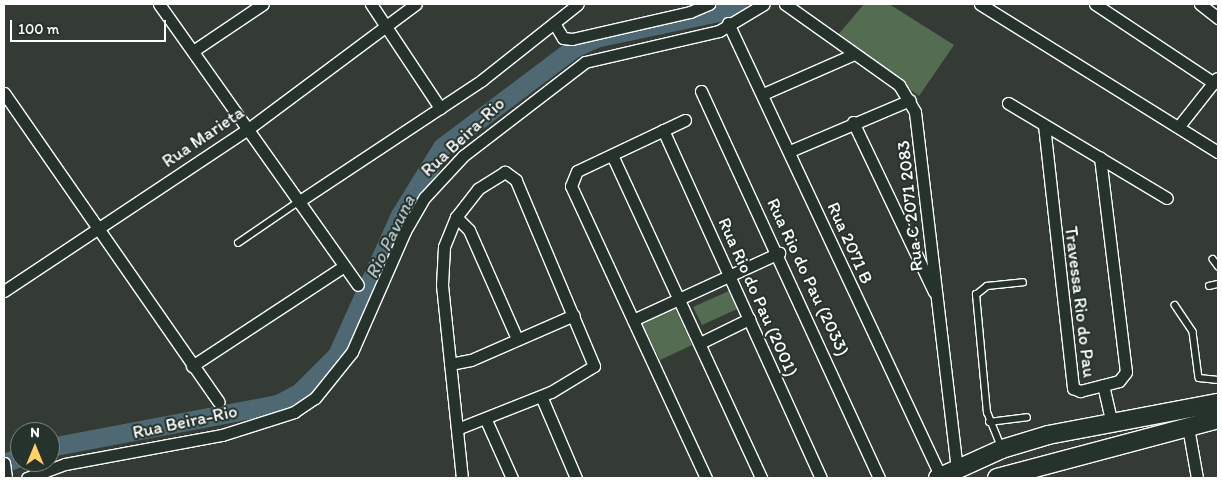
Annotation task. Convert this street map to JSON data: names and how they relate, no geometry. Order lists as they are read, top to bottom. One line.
{"streets":{"street":["Rua Marieta","Rua Beira-Rio","Rua C 2071 2083","Rua 2071 B","Rua Rio do Pau (2033)","Rua Rio do Pau (2001)","Travessa Rio do Pau"]},"crossings":[["Rua Beira-Rio","Rua 2071 B"]],"water":["Rio Pavuna"],"scale_bar":"100 m","north":"top"}
